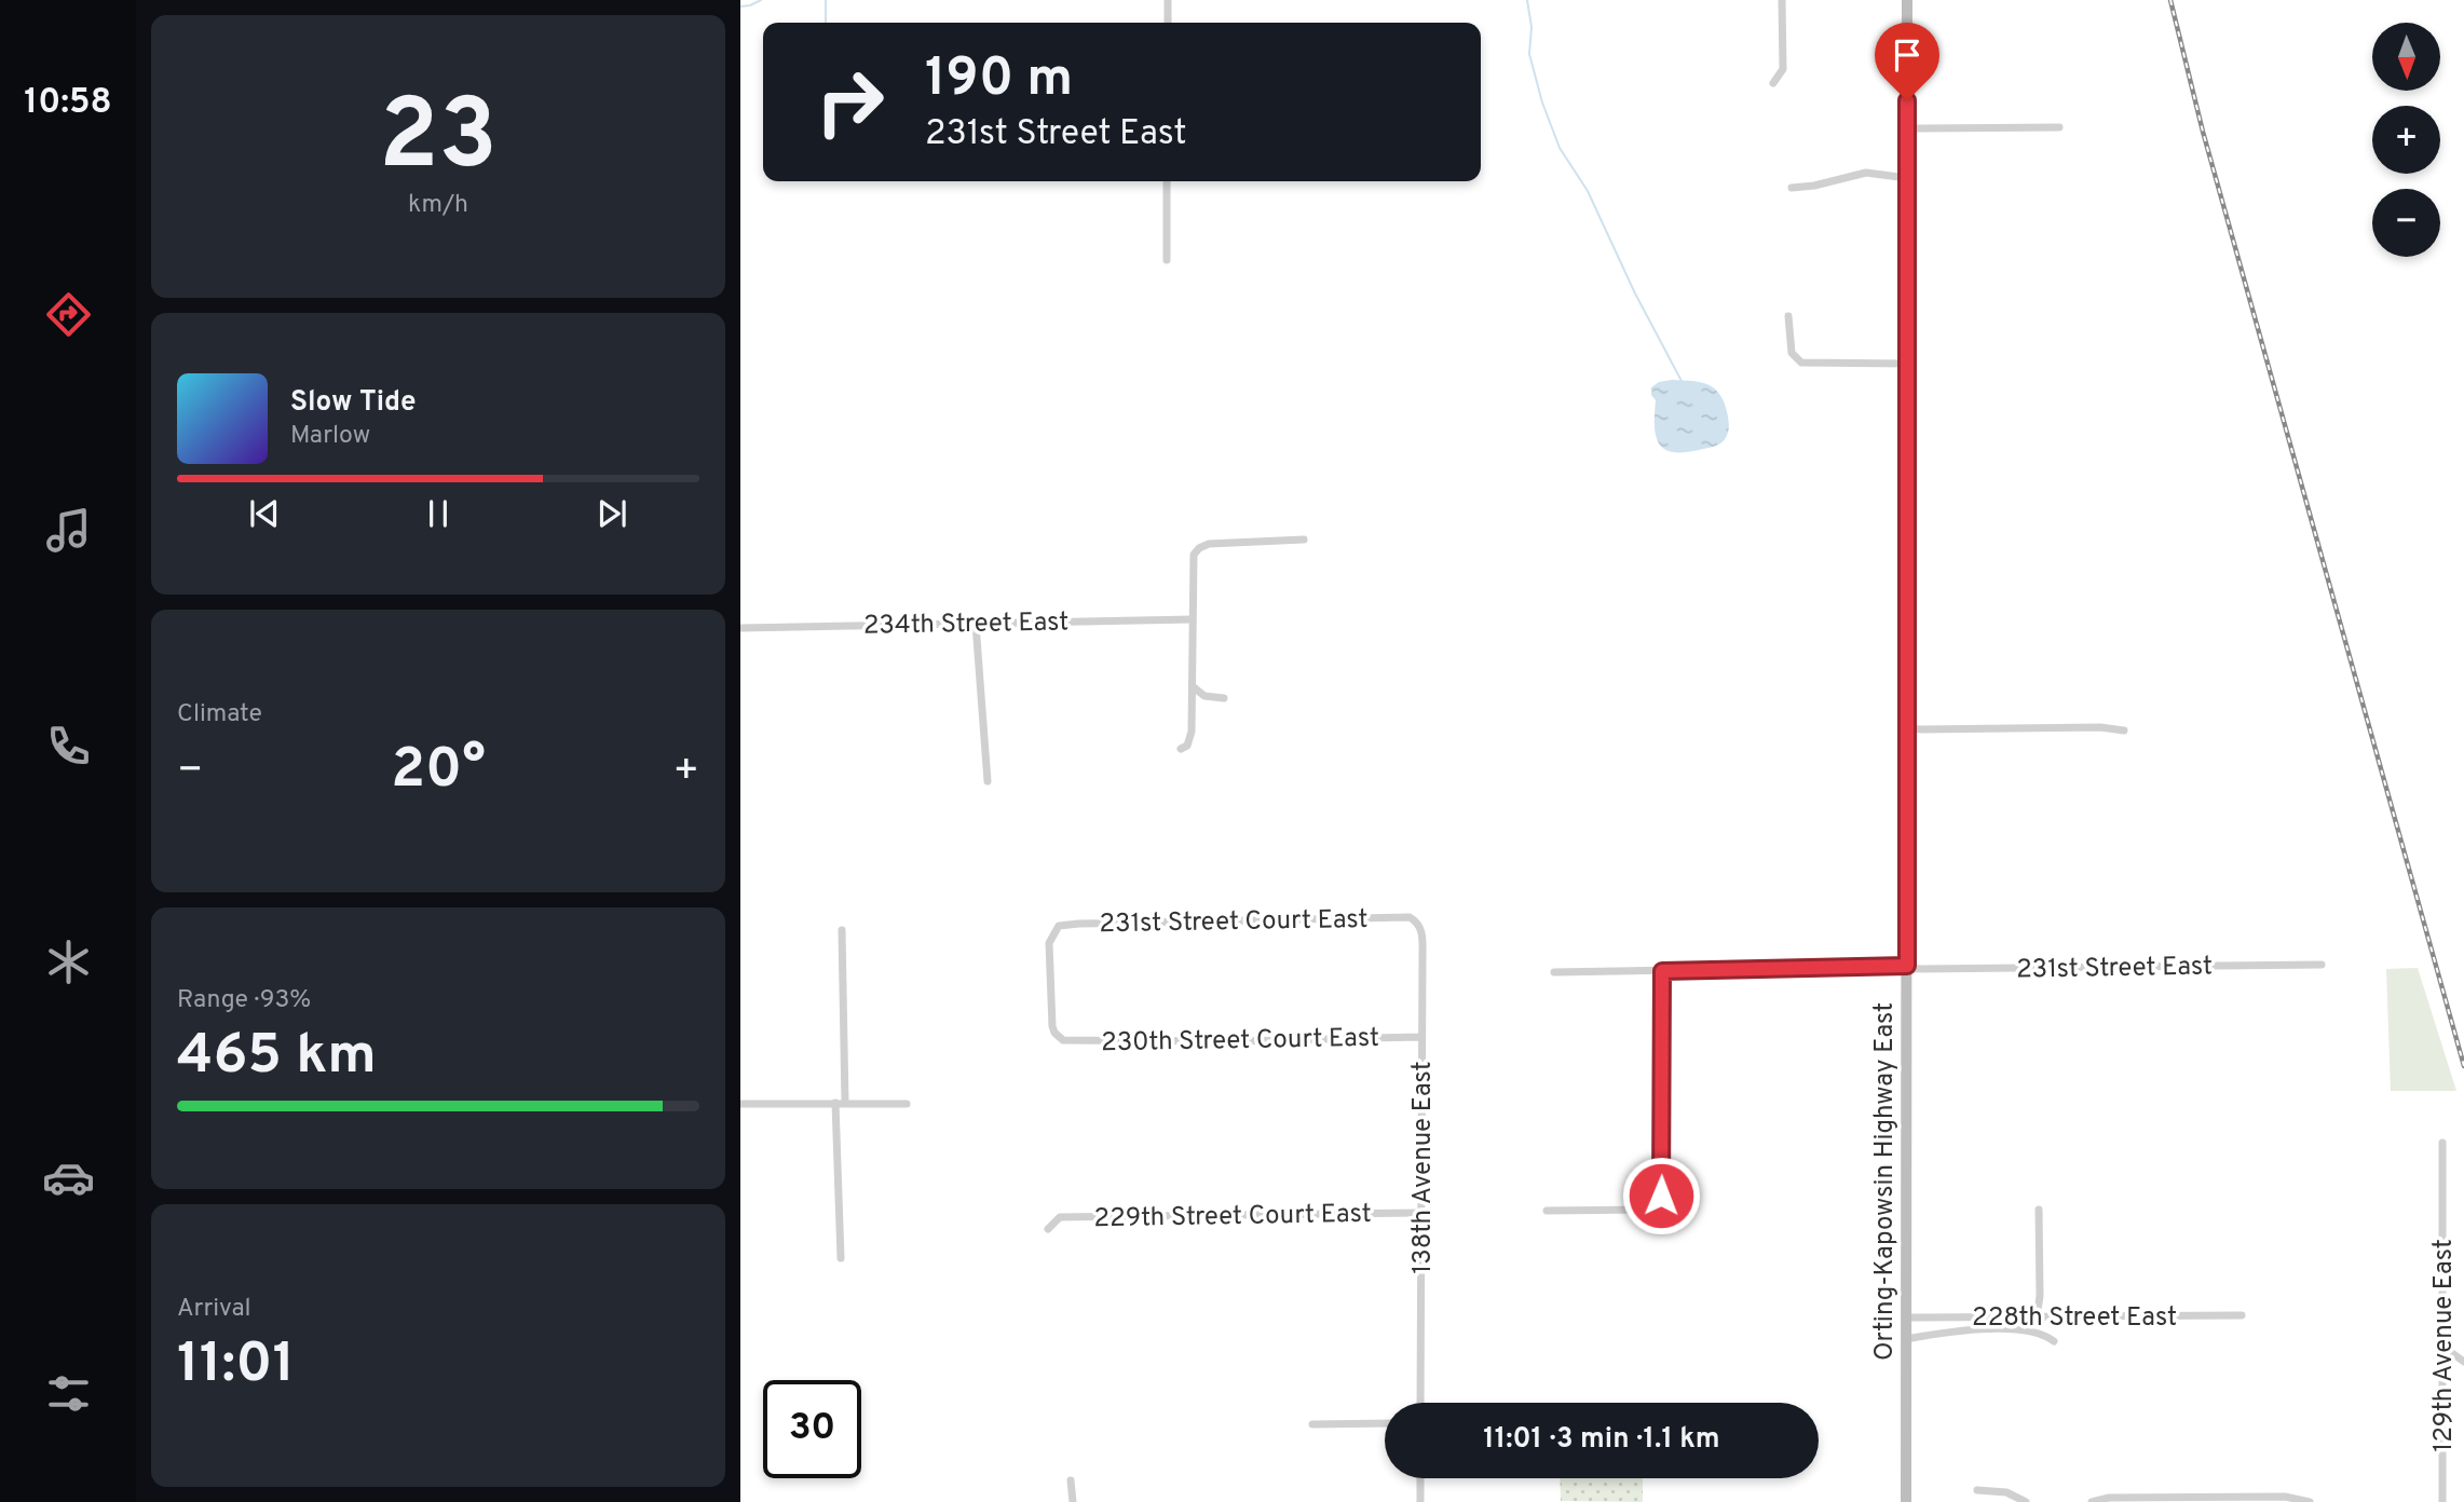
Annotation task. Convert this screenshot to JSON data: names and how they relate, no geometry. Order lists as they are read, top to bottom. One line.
{"streets":{"main road":["Orting-Kapowsin Highway East"],"street":["234th Street East","231st Street Court East","231st Street East","230th Street Court East","138th Avenue East","229th Street Court East","228th Street East","129th Avenue East"]},"crossings":[["231st Street Court East","230th Street Court East"],["231st Street Court East","138th Avenue East"],["231st Street East","Orting-Kapowsin Highway East"],["230th Street Court East","138th Avenue East"],["138th Avenue East","229th Street Court East"],["Orting-Kapowsin Highway East","228th Street East"]],"north":"bottom","page":{"tabs":"10:58","tile":[["23","km/h"],"Climate",["Range · 93%","465 km"],["Arrival","11:01"]],"map_buttons":["+","−"],"turn":["190 m","231st Street East"],"song":["Slow Tide","Marlow"],"heat":["−","20°","+"],"limit":"30","trip":"11:01 · 3 min · 1.1 km"}}
